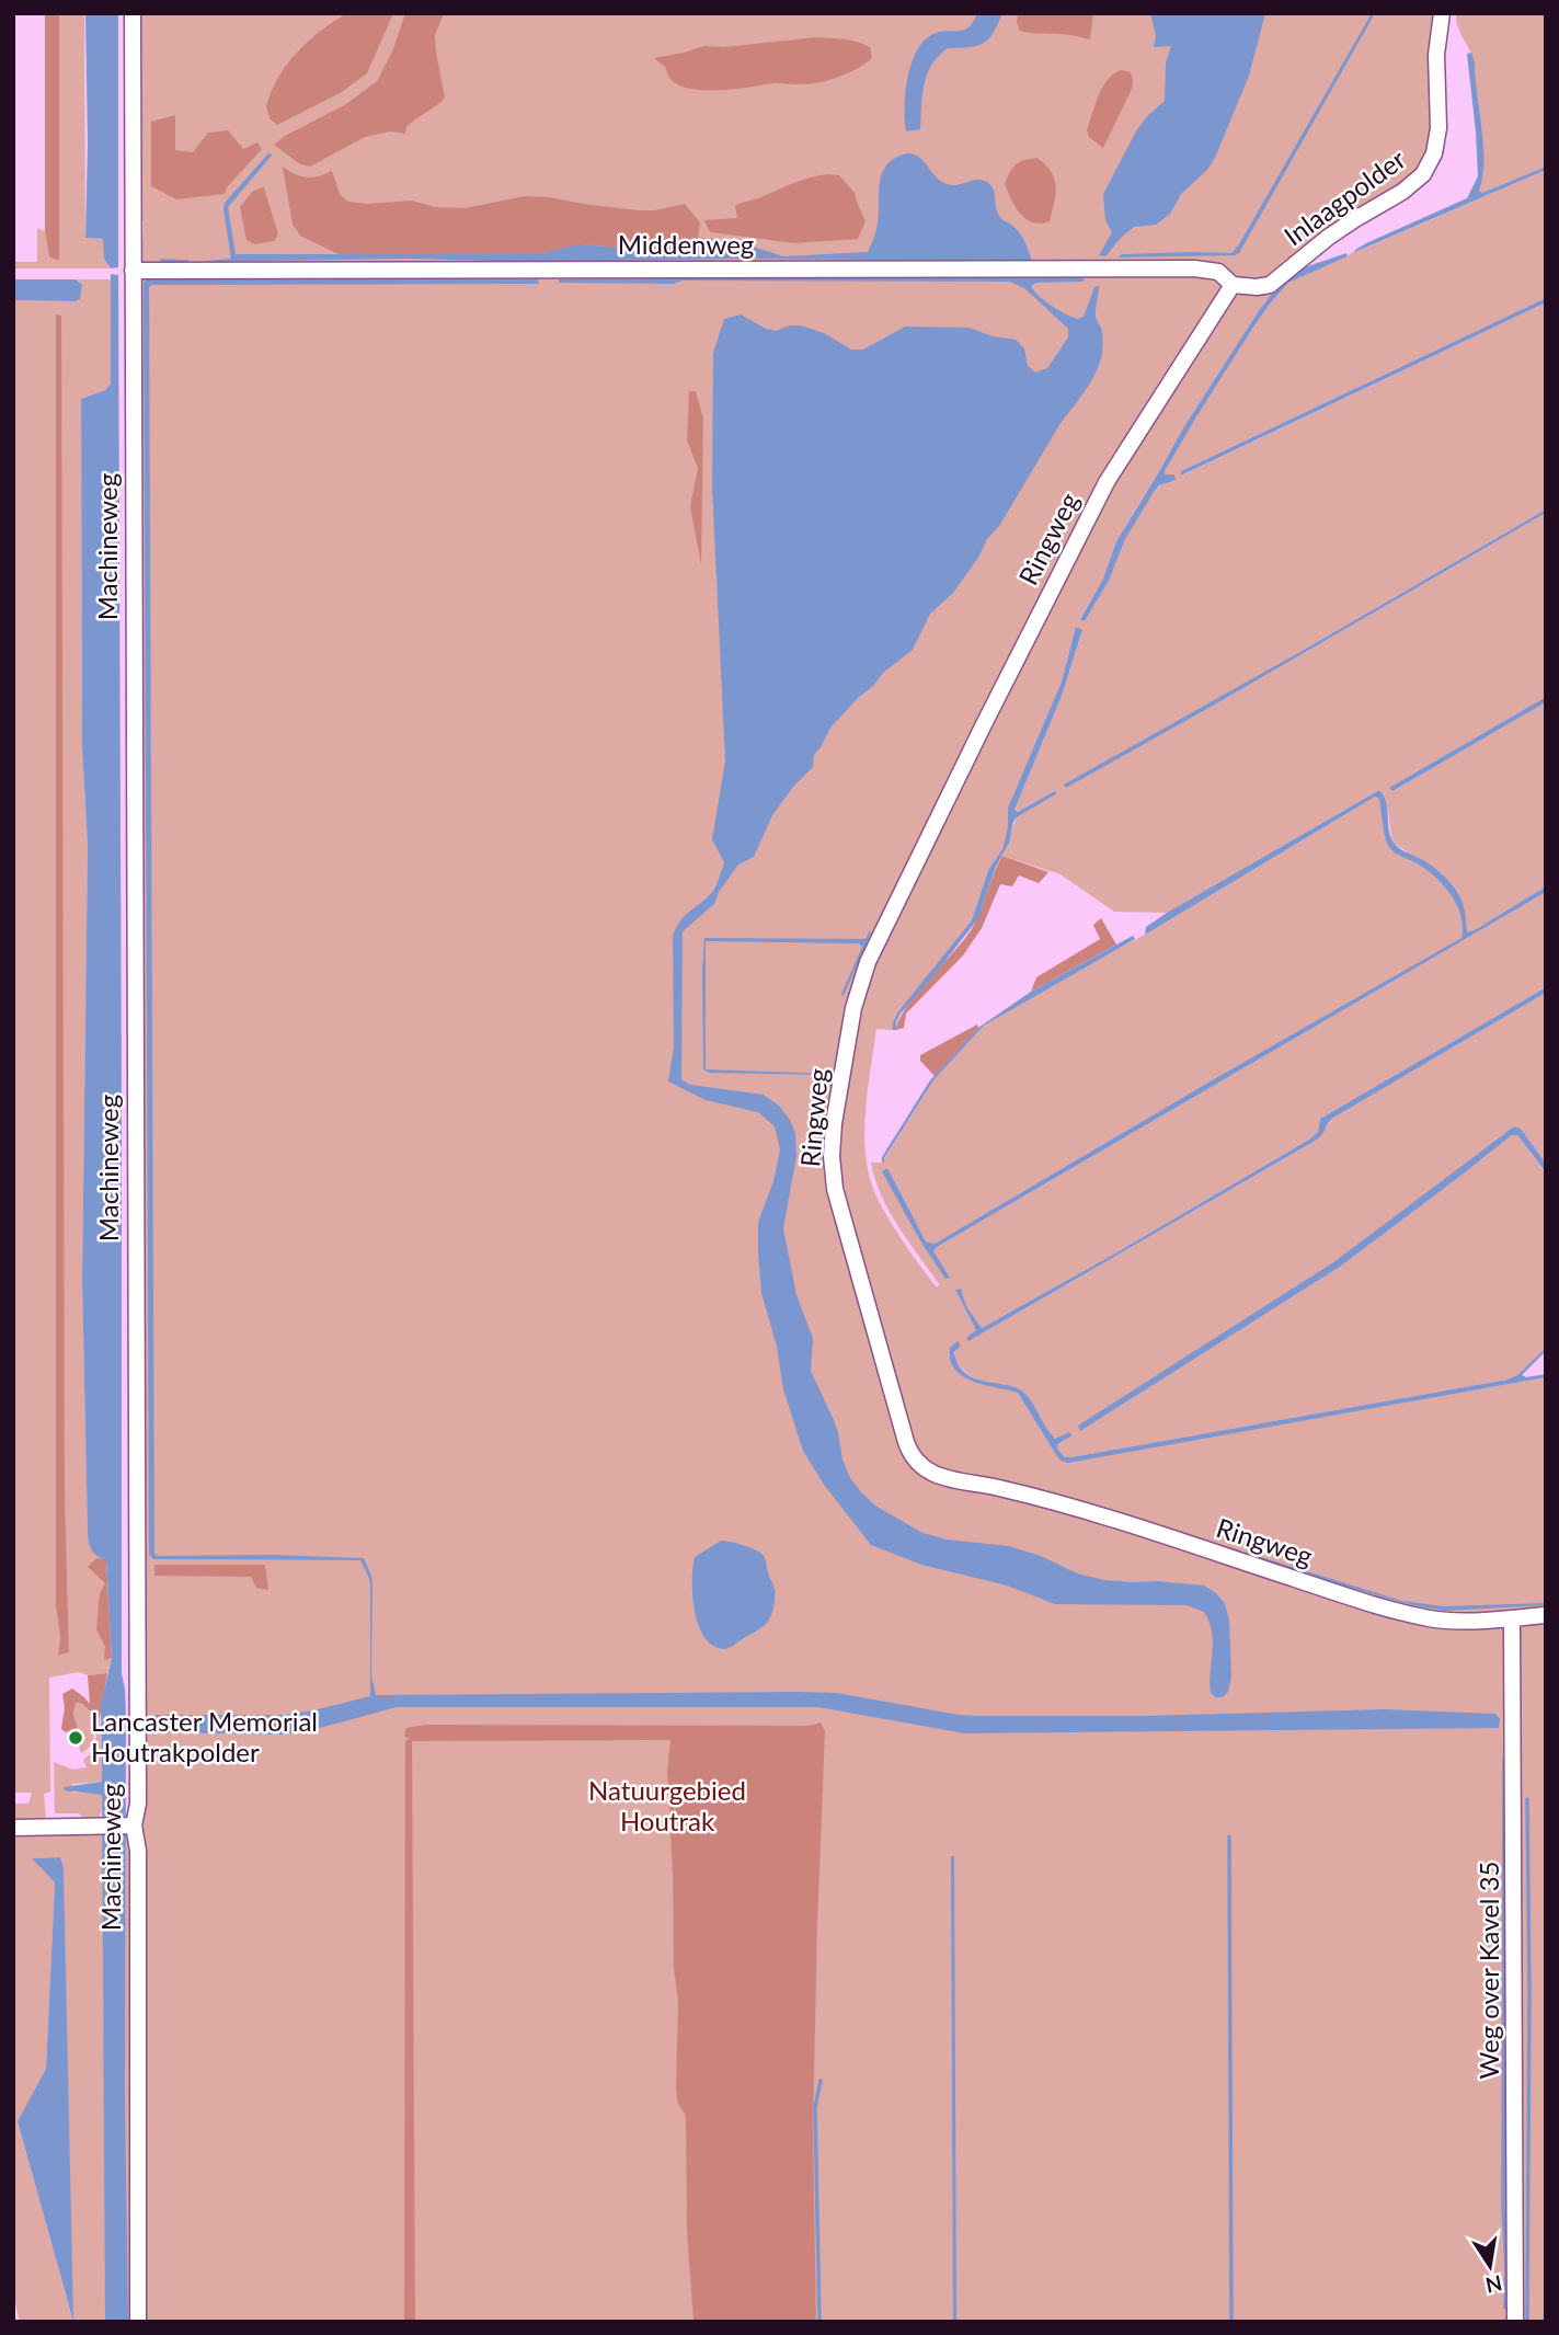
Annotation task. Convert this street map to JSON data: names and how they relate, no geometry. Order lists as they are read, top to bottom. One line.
{"streets":{"street":["Inlaagpolder","Middenweg","Ringweg","Machineweg","Weg over Kavel 35"]},"crossings":[["Inlaagpolder","Middenweg"],["Inlaagpolder","Ringweg"],["Middenweg","Ringweg"],["Middenweg","Machineweg"],["Ringweg","Weg over Kavel 35"]],"parks":["Natuurgebied Houtrak"],"places":["Lancaster Memorial Houtrakpolder"],"north":"bottom"}
